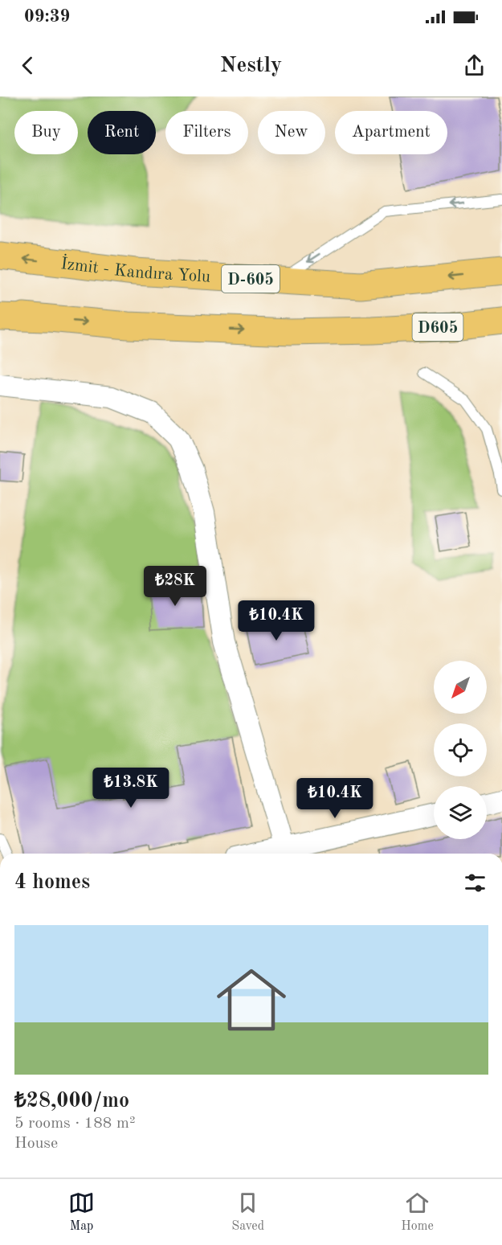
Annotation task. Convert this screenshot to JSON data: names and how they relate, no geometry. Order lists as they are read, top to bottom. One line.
{"streets":{"highway":["İzmit - Kandıra Yolu","D-605","D605"]},"north":"bottom left","page":{"status":"09:39","header":"Nestly","chip":["Buy","Rent","Filters","New","Apartment"],"price":["₺28K","₺10.4K","₺13.8K","₺10.4K"],"heading":"4 homes","list":[{"name":"₺28,000/mo","note":"5 rooms · 188 m² · House"}],"tabs":["Map","Saved","Home"]}}
